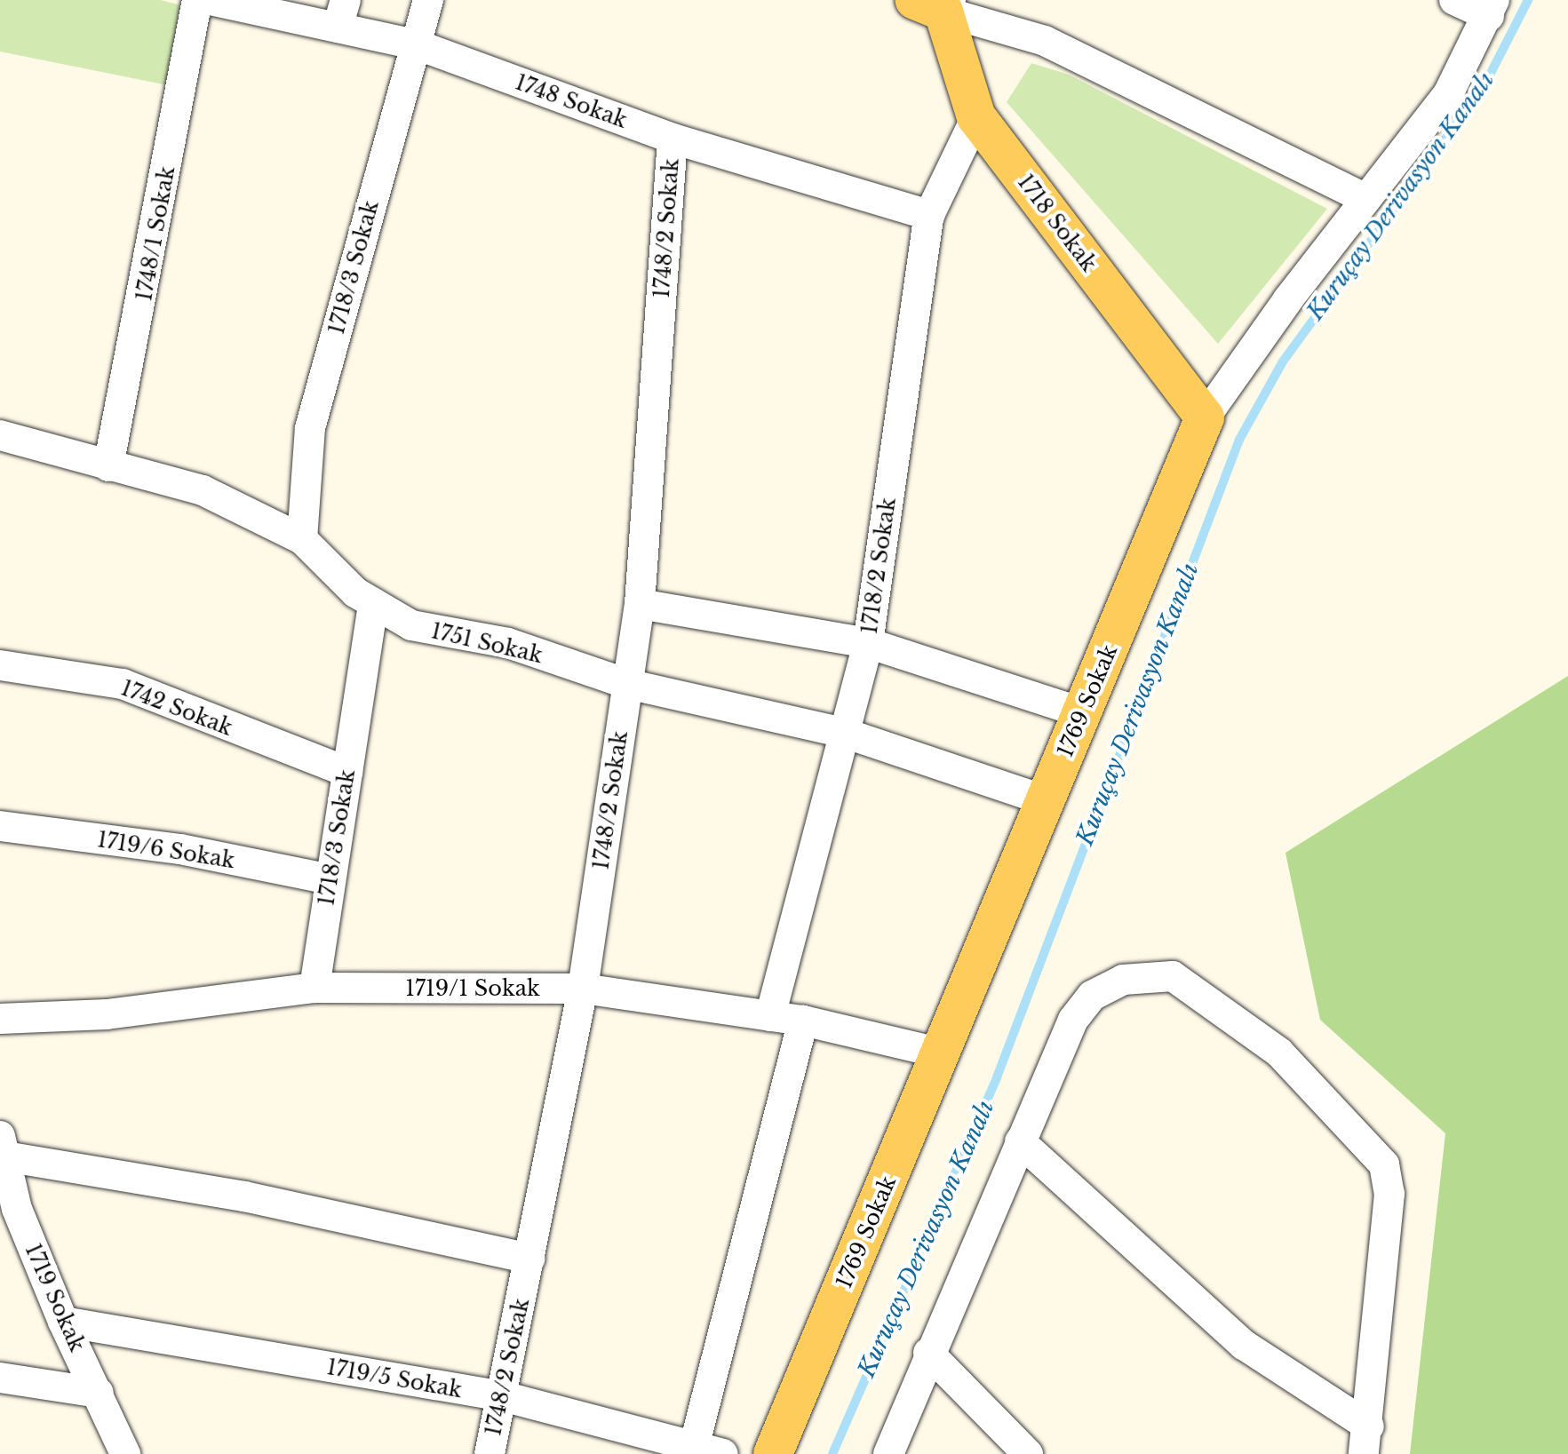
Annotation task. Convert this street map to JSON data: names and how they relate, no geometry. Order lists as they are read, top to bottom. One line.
{"streets":{"main road":["1718 Sokak","1769 Sokak"],"street":["1748 Sokak","1748/2 Sokak","1748/1 Sokak","1718/3 Sokak","1718/2 Sokak","1751 Sokak","1742 Sokak","1719/6 Sokak","1719/1 Sokak","1719 Sokak","1719/5 Sokak"]},"crossings":[["1748 Sokak","1748/2 Sokak"],["1748 Sokak","1718/3 Sokak"],["1748 Sokak","1718/2 Sokak"],["1718 Sokak","1718/2 Sokak"],["1718 Sokak","1769 Sokak"],["1748/2 Sokak","1751 Sokak"],["1748/2 Sokak","1719/1 Sokak"],["1748/2 Sokak","1719/5 Sokak"],["1748/1 Sokak","1751 Sokak"],["1718/3 Sokak","1751 Sokak"],["1718/3 Sokak","1742 Sokak"],["1718/3 Sokak","1719/6 Sokak"],["1718/3 Sokak","1719/1 Sokak"],["1718/2 Sokak","1751 Sokak"],["1718/2 Sokak","1719/1 Sokak"],["1751 Sokak","1769 Sokak"],["1769 Sokak","1719/1 Sokak"],["1719 Sokak","1719/5 Sokak"]],"water":["Kuruçay Derivasyon Kanalı"]}
